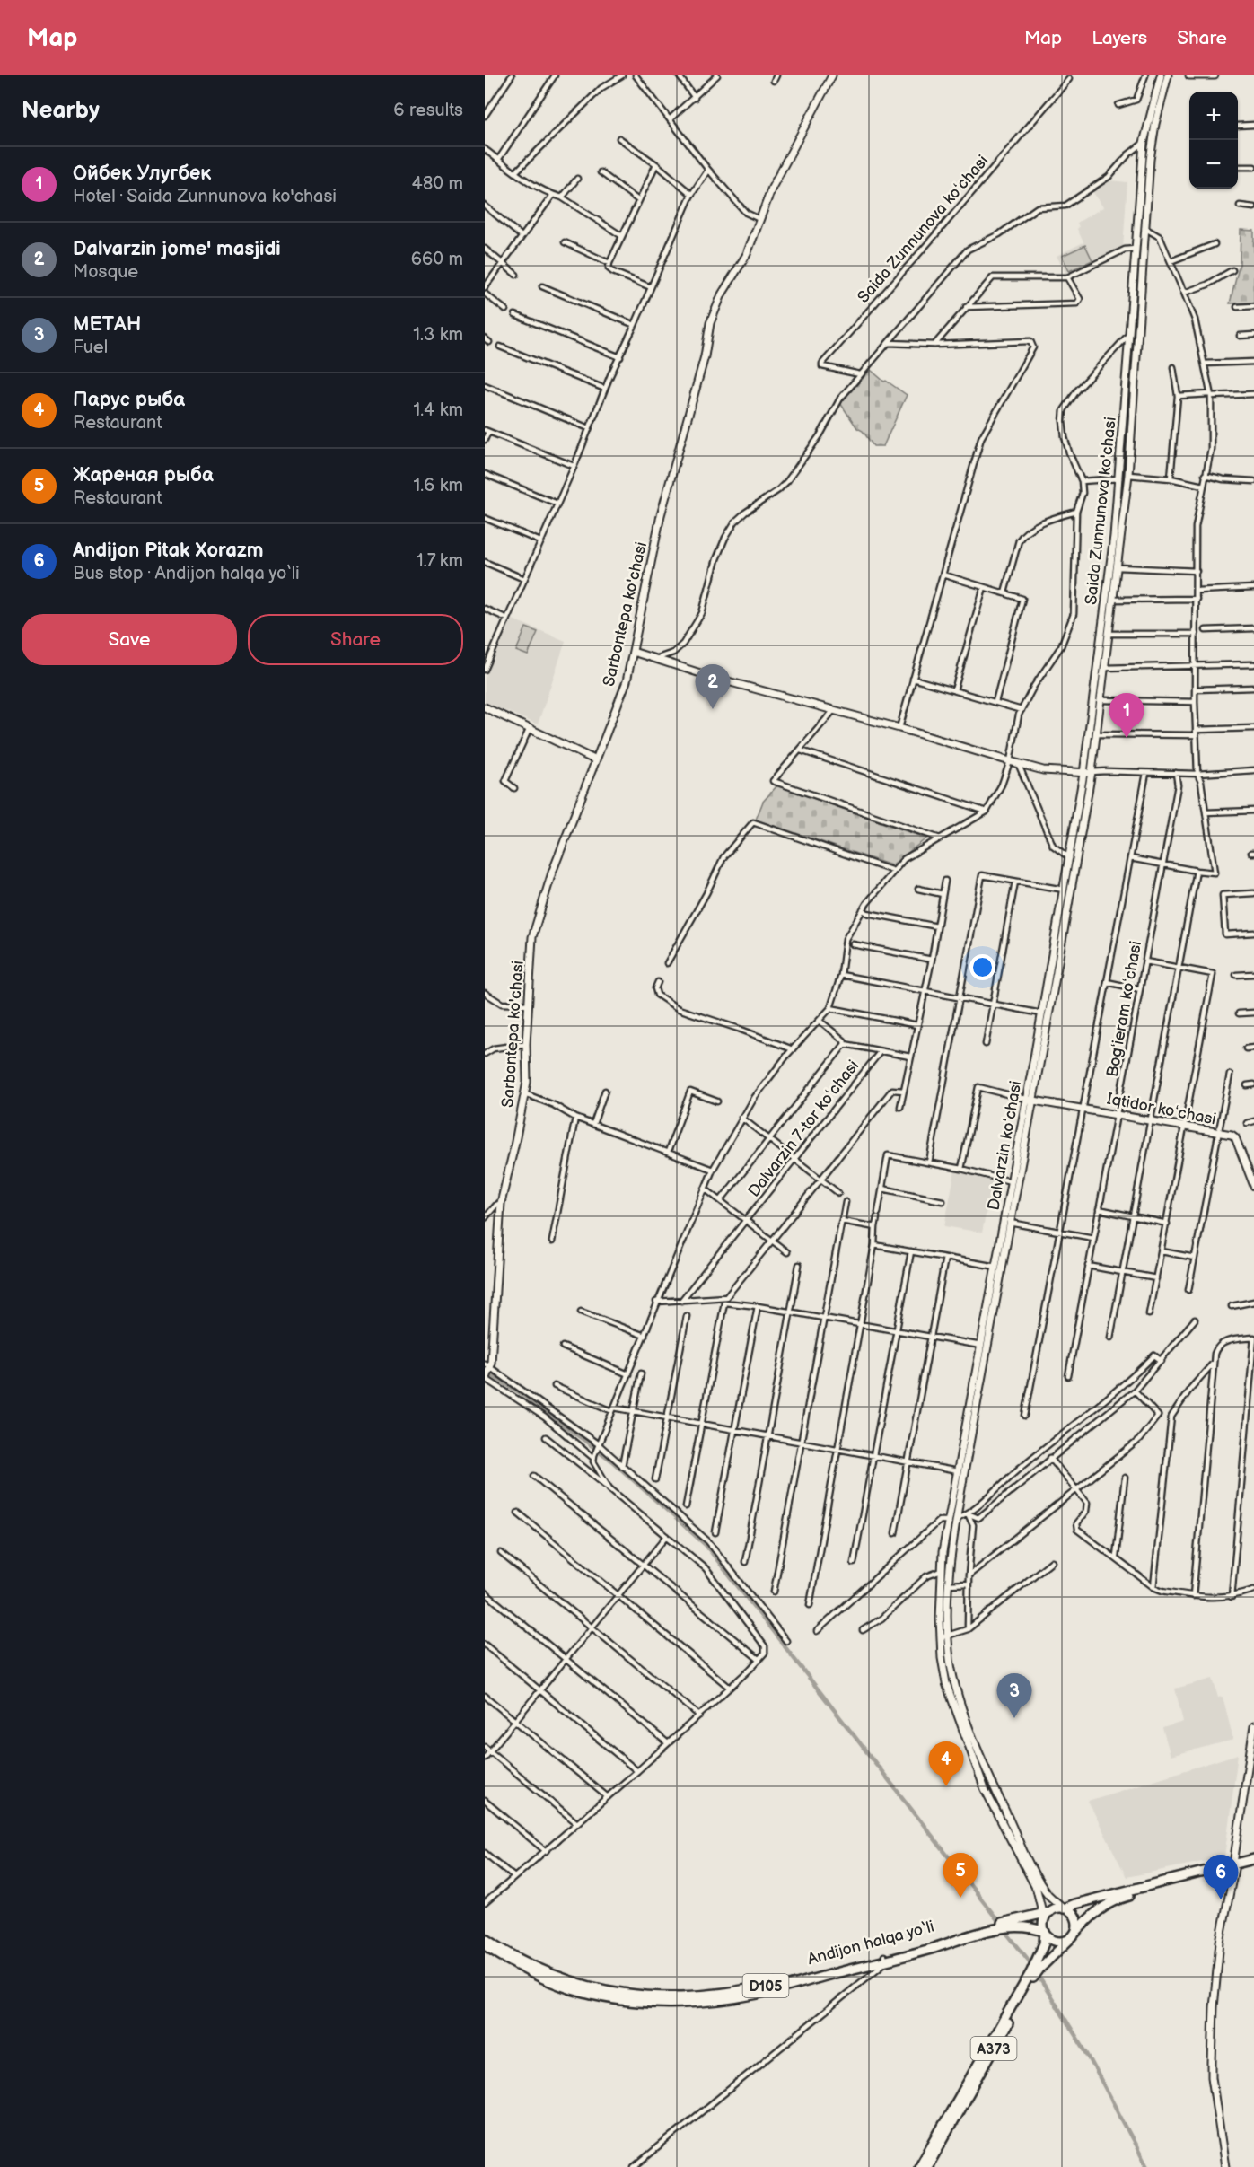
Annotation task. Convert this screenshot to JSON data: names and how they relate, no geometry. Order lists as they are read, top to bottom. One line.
{"streets":{"highway":["Andijon halqa yo‘li","D105","A373"],"main road":["Saida Zunnunova ko'chasi","Sarbontepa ko'chasi","Iqtidor koʻchasi","Dalvarzin koʻchasi"],"street":["Saida Zunnunova koʻchasi","Bogʻieram koʻchasi","Dalvarzin 7-tor koʻchasi"]},"crossings":[["Saida Zunnunova ko'chasi","Dalvarzin koʻchasi"],["Bogʻieram koʻchasi","Iqtidor koʻchasi"],["Iqtidor koʻchasi","Dalvarzin koʻchasi"],["Andijon halqa yo‘li","A373"]],"page":{"header":"Map","nav":["Map","Layers","Share"],"heading":["Nearby","6 results"],"map_buttons":["+","−"],"list":[{"mark":"1","name":"Ойбек Улугбек","note":"Hotel · Saida Zunnunova ko'chasi","value":"480 m"},{"mark":"2","name":"Dalvarzin jome' masjidi","note":"Mosque","value":"660 m"},{"mark":"3","name":"МЕТАН","note":"Fuel","value":"1.3 km"},{"mark":"4","name":"Парус рыба","note":"Restaurant","value":"1.4 km"},{"mark":"5","name":"Жареная рыба","note":"Restaurant","value":"1.6 km"},{"mark":"6","name":"Andijon Pitak Xorazm","note":"Bus stop · Andijon halqa yo‘li","value":"1.7 km"}],"buttons":["Save","Share"],"pins":["2","1","3","4","5","6"]}}
